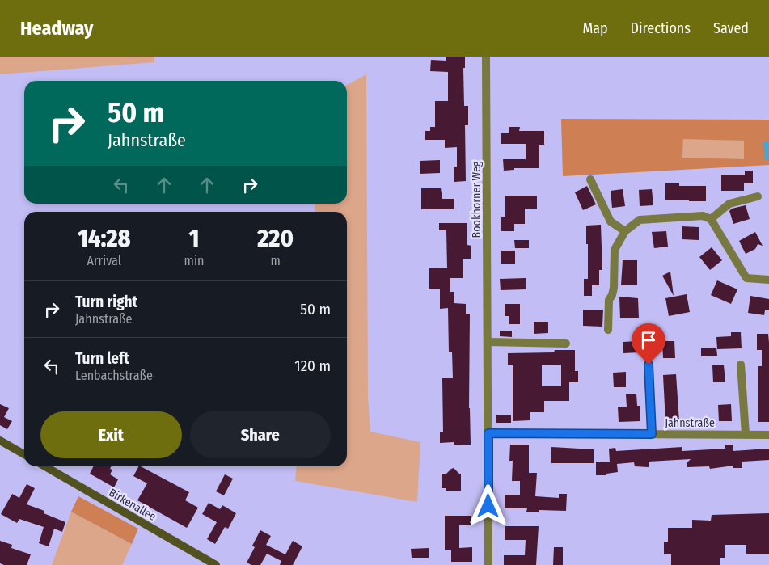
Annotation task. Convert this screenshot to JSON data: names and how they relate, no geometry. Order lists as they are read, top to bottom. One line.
{"streets":{"street":["Bookhorner Weg","Jahnstraße","Birkenallee"]},"crossings":[["Bookhorner Weg","Jahnstraße"]],"page":{"header":"Headway","nav":["Map","Directions","Saved"],"turn":["50 m","Jahnstraße"],"eta":["14:28","Arrival","1","min","220","m"],"list":[{"name":"Turn right","note":"Jahnstraße","value":"50 m"},{"name":"Turn left","note":"Lenbachstraße","value":"120 m"}],"buttons":["Exit","Share"]}}
